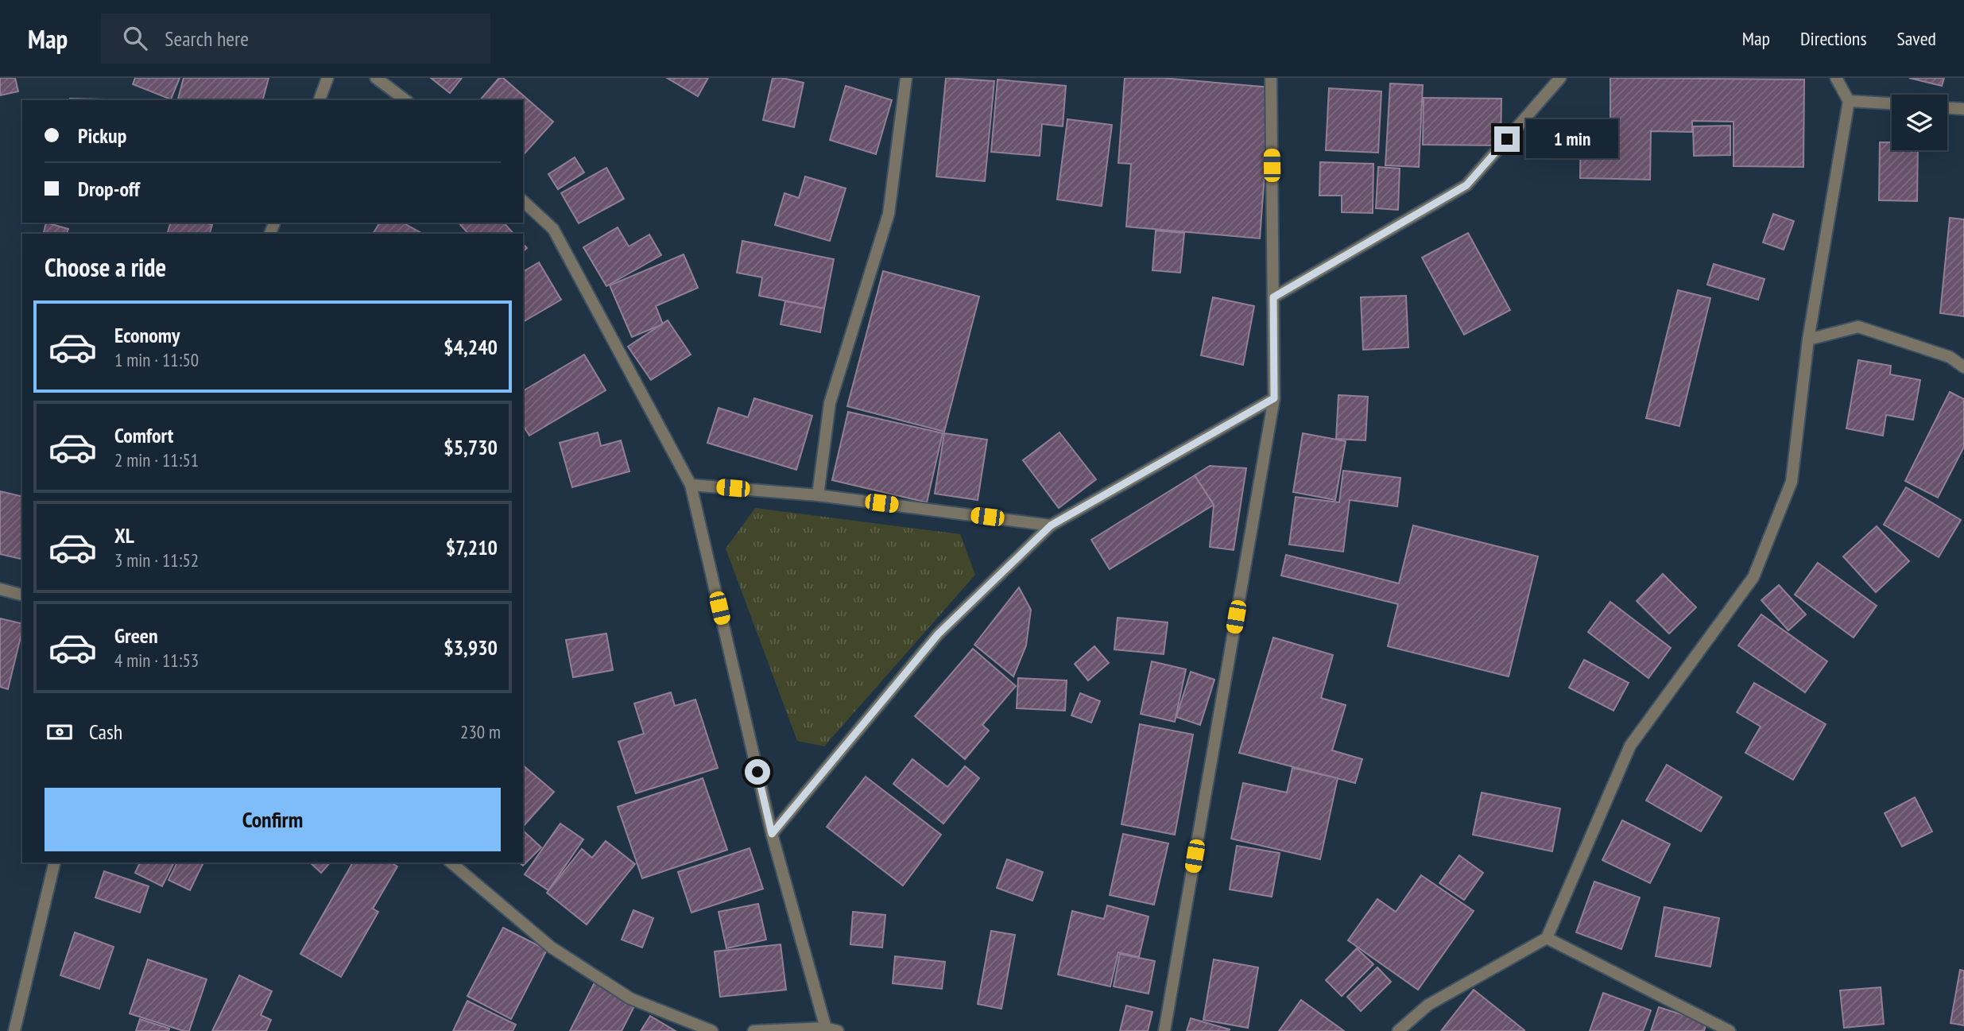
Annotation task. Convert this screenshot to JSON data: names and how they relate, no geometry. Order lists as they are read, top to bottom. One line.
{"page":{"header":"Map","search":"Search here","nav":["Map","Directions","Saved"],"banner":["Pickup","Drop-off"],"bubble":"1 min","heading":"Choose a ride","list":[{"name":"Economy","note":"1 min · 11:50","value":"$4,240"},{"name":"Comfort","note":"2 min · 11:51","value":"$5,730"},{"name":"XL","note":"3 min · 11:52","value":"$7,210"},{"name":"Green","note":"4 min · 11:53","value":"$3,930"}],"pay":["Cash","230 m"],"buttons":"Confirm"}}
